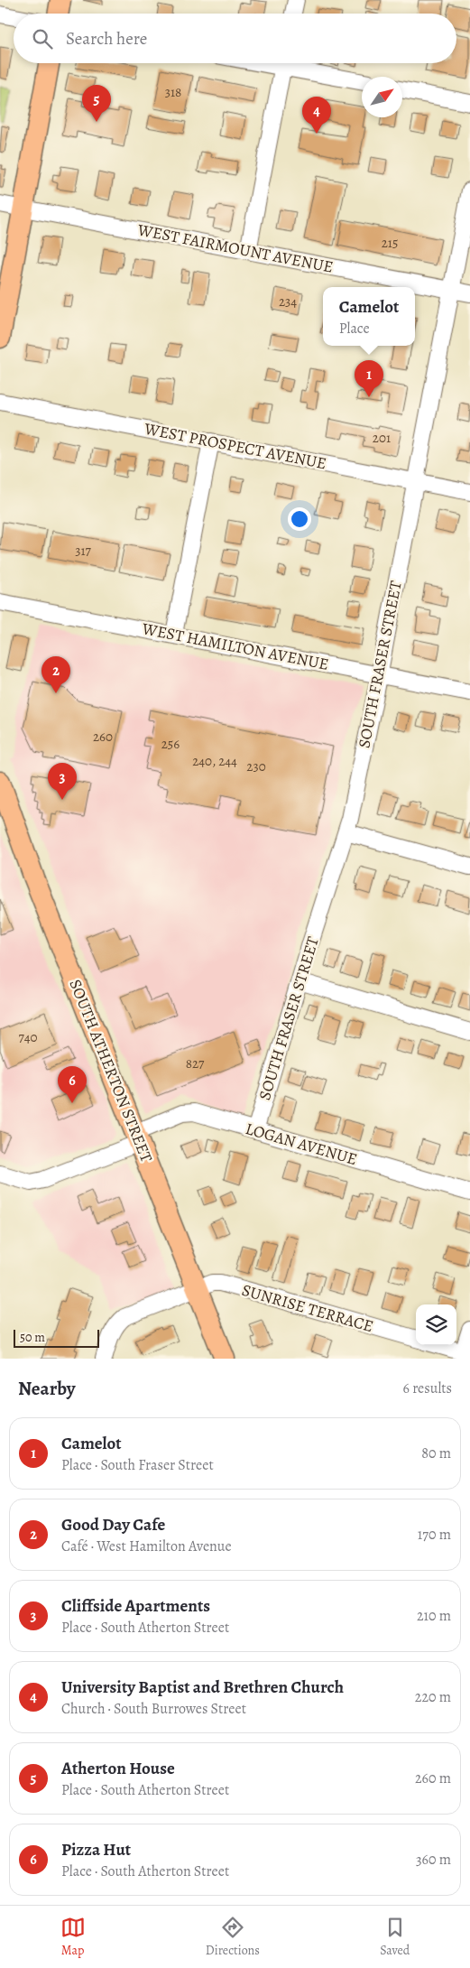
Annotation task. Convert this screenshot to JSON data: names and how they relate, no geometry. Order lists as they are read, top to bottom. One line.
{"streets":{"main road":["SOUTH ATHERTON STREET"],"street":["WEST FAIRMOUNT AVENUE","WEST PROSPECT AVENUE","WEST HAMILTON AVENUE","SOUTH FRASER STREET","LOGAN AVENUE","SUNRISE TERRACE"]},"crossings":[["WEST FAIRMOUNT AVENUE","SOUTH FRASER STREET"],["WEST PROSPECT AVENUE","SOUTH FRASER STREET"],["WEST HAMILTON AVENUE","SOUTH FRASER STREET"],["SOUTH FRASER STREET","LOGAN AVENUE"],["SOUTH ATHERTON STREET","LOGAN AVENUE"],["SOUTH ATHERTON STREET","SUNRISE TERRACE"]],"house_numbers":["318","215","234","201","317","260","256","240, 244","230","740","827"],"scale_bar":"50 m","north":"top right","page":{"search":"Search here","pins":["5","4","1","2","3","6"],"popup":["Camelot","Place"],"scale":"50 m","heading":["Nearby","6 results"],"list":[{"mark":"1","name":"Camelot","note":"Place · South Fraser Street","value":"80 m"},{"mark":"2","name":"Good Day Cafe","note":"Café · West Hamilton Avenue","value":"170 m"},{"mark":"3","name":"Cliffside Apartments","note":"Place · South Atherton Street","value":"210 m"},{"mark":"4","name":"University Baptist and Brethren Church","note":"Church · South Burrowes Street","value":"220 m"},{"mark":"5","name":"Atherton House","note":"Place · South Atherton Street","value":"260 m"},{"mark":"6","name":"Pizza Hut","note":"Place · South Atherton Street","value":"360 m"}],"nav":["Map","Directions","Saved"]}}
